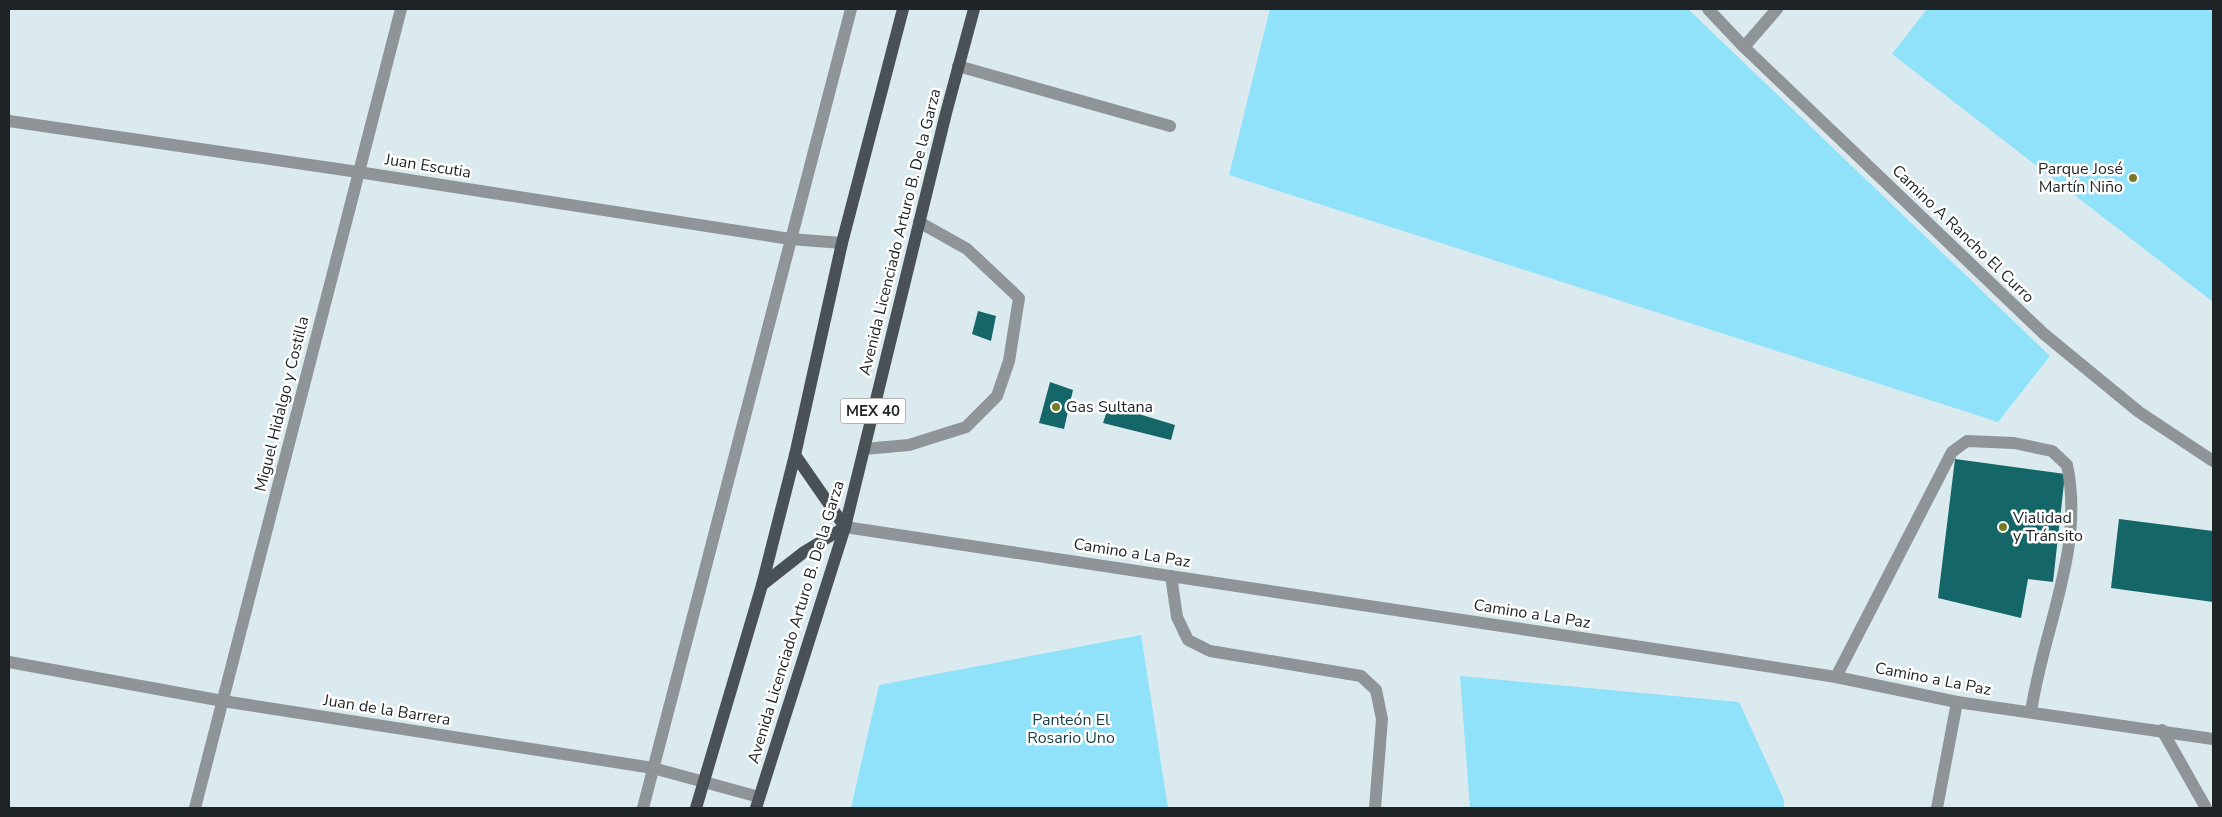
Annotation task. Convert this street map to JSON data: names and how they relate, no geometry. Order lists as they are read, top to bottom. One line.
{"streets":{"main road":["Avenida Licenciado Arturo B. De la Garza","MEX 40"],"street":["Juan Escutia","Camino A Rancho El Curro","Miguel Hidalgo y Costilla","Camino a La Paz","Juan de la Barrera"]},"crossings":[["Juan Escutia","Miguel Hidalgo y Costilla"],["Avenida Licenciado Arturo B. De la Garza","Camino a La Paz"],["Avenida Licenciado Arturo B. De la Garza","Juan de la Barrera"],["Miguel Hidalgo y Costilla","Juan de la Barrera"]],"parks":["Panteón El Rosario Uno"],"places":["Parque José Martín Niño","Gas Sultana","Vialidad y Tránsito"]}
